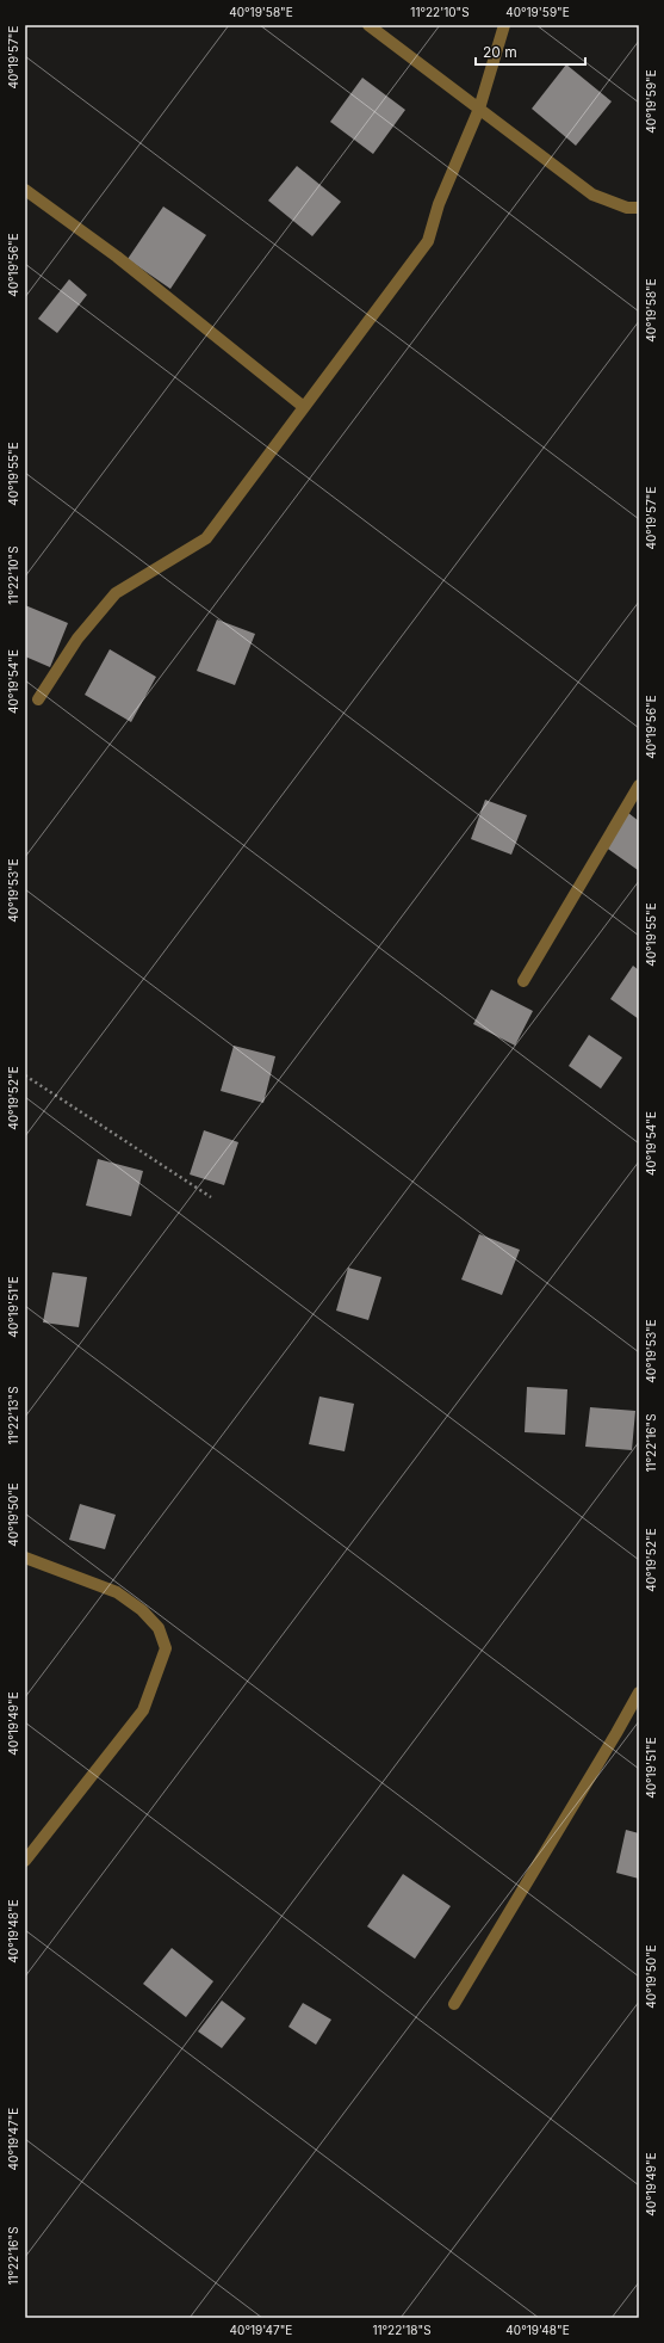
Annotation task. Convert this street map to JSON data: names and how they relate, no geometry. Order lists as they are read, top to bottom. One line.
{"scale_bar":"20 m","coordinates":["40°19'58\"E","11°22'10\"S","40°19'59\"E","40°19'57\"E","40°19'56\"E","40°19'55\"E","40°19'54\"E","40°19'53\"E","40°19'52\"E","40°19'51\"E","11°22'13\"S","11°22'16\"S","40°19'50\"E","40°19'49\"E","40°19'48\"E","40°19'47\"E","11°22'18\"S"]}
